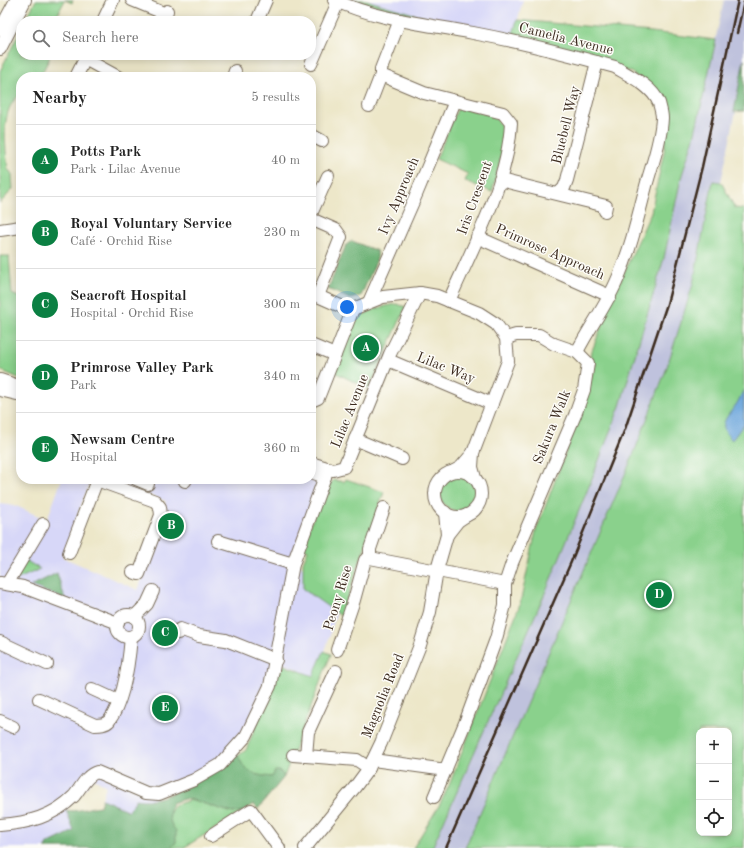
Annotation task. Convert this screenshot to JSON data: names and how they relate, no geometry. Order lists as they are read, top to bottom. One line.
{"streets":{"street":["Camelia Avenue","Bluebell Way","Ivy Approach","Iris Crescent","Primrose Approach","Lilac Way","Lilac Avenue","Sakura Walk","Peony Rise","Magnolia Road"]},"crossings":[["Camelia Avenue","Bluebell Way"],["Camelia Avenue","Primrose Approach"],["Camelia Avenue","Sakura Walk"],["Ivy Approach","Iris Crescent"],["Iris Crescent","Primrose Approach"],["Lilac Way","Lilac Avenue"],["Lilac Way","Magnolia Road"],["Peony Rise","Magnolia Road"]],"page":{"search":"Search here","heading":["Nearby","5 results"],"list":[{"mark":"A","name":"Potts Park","note":"Park · Lilac Avenue","value":"40 m"},{"mark":"B","name":"Royal Voluntary Service","note":"Café · Orchid Rise","value":"230 m"},{"mark":"C","name":"Seacroft Hospital","note":"Hospital · Orchid Rise","value":"300 m"},{"mark":"D","name":"Primrose Valley Park","note":"Park","value":"340 m"},{"mark":"E","name":"Newsam Centre","note":"Hospital","value":"360 m"}],"pins":["A","B","D","C","E"],"map_buttons":["+","−"]}}
